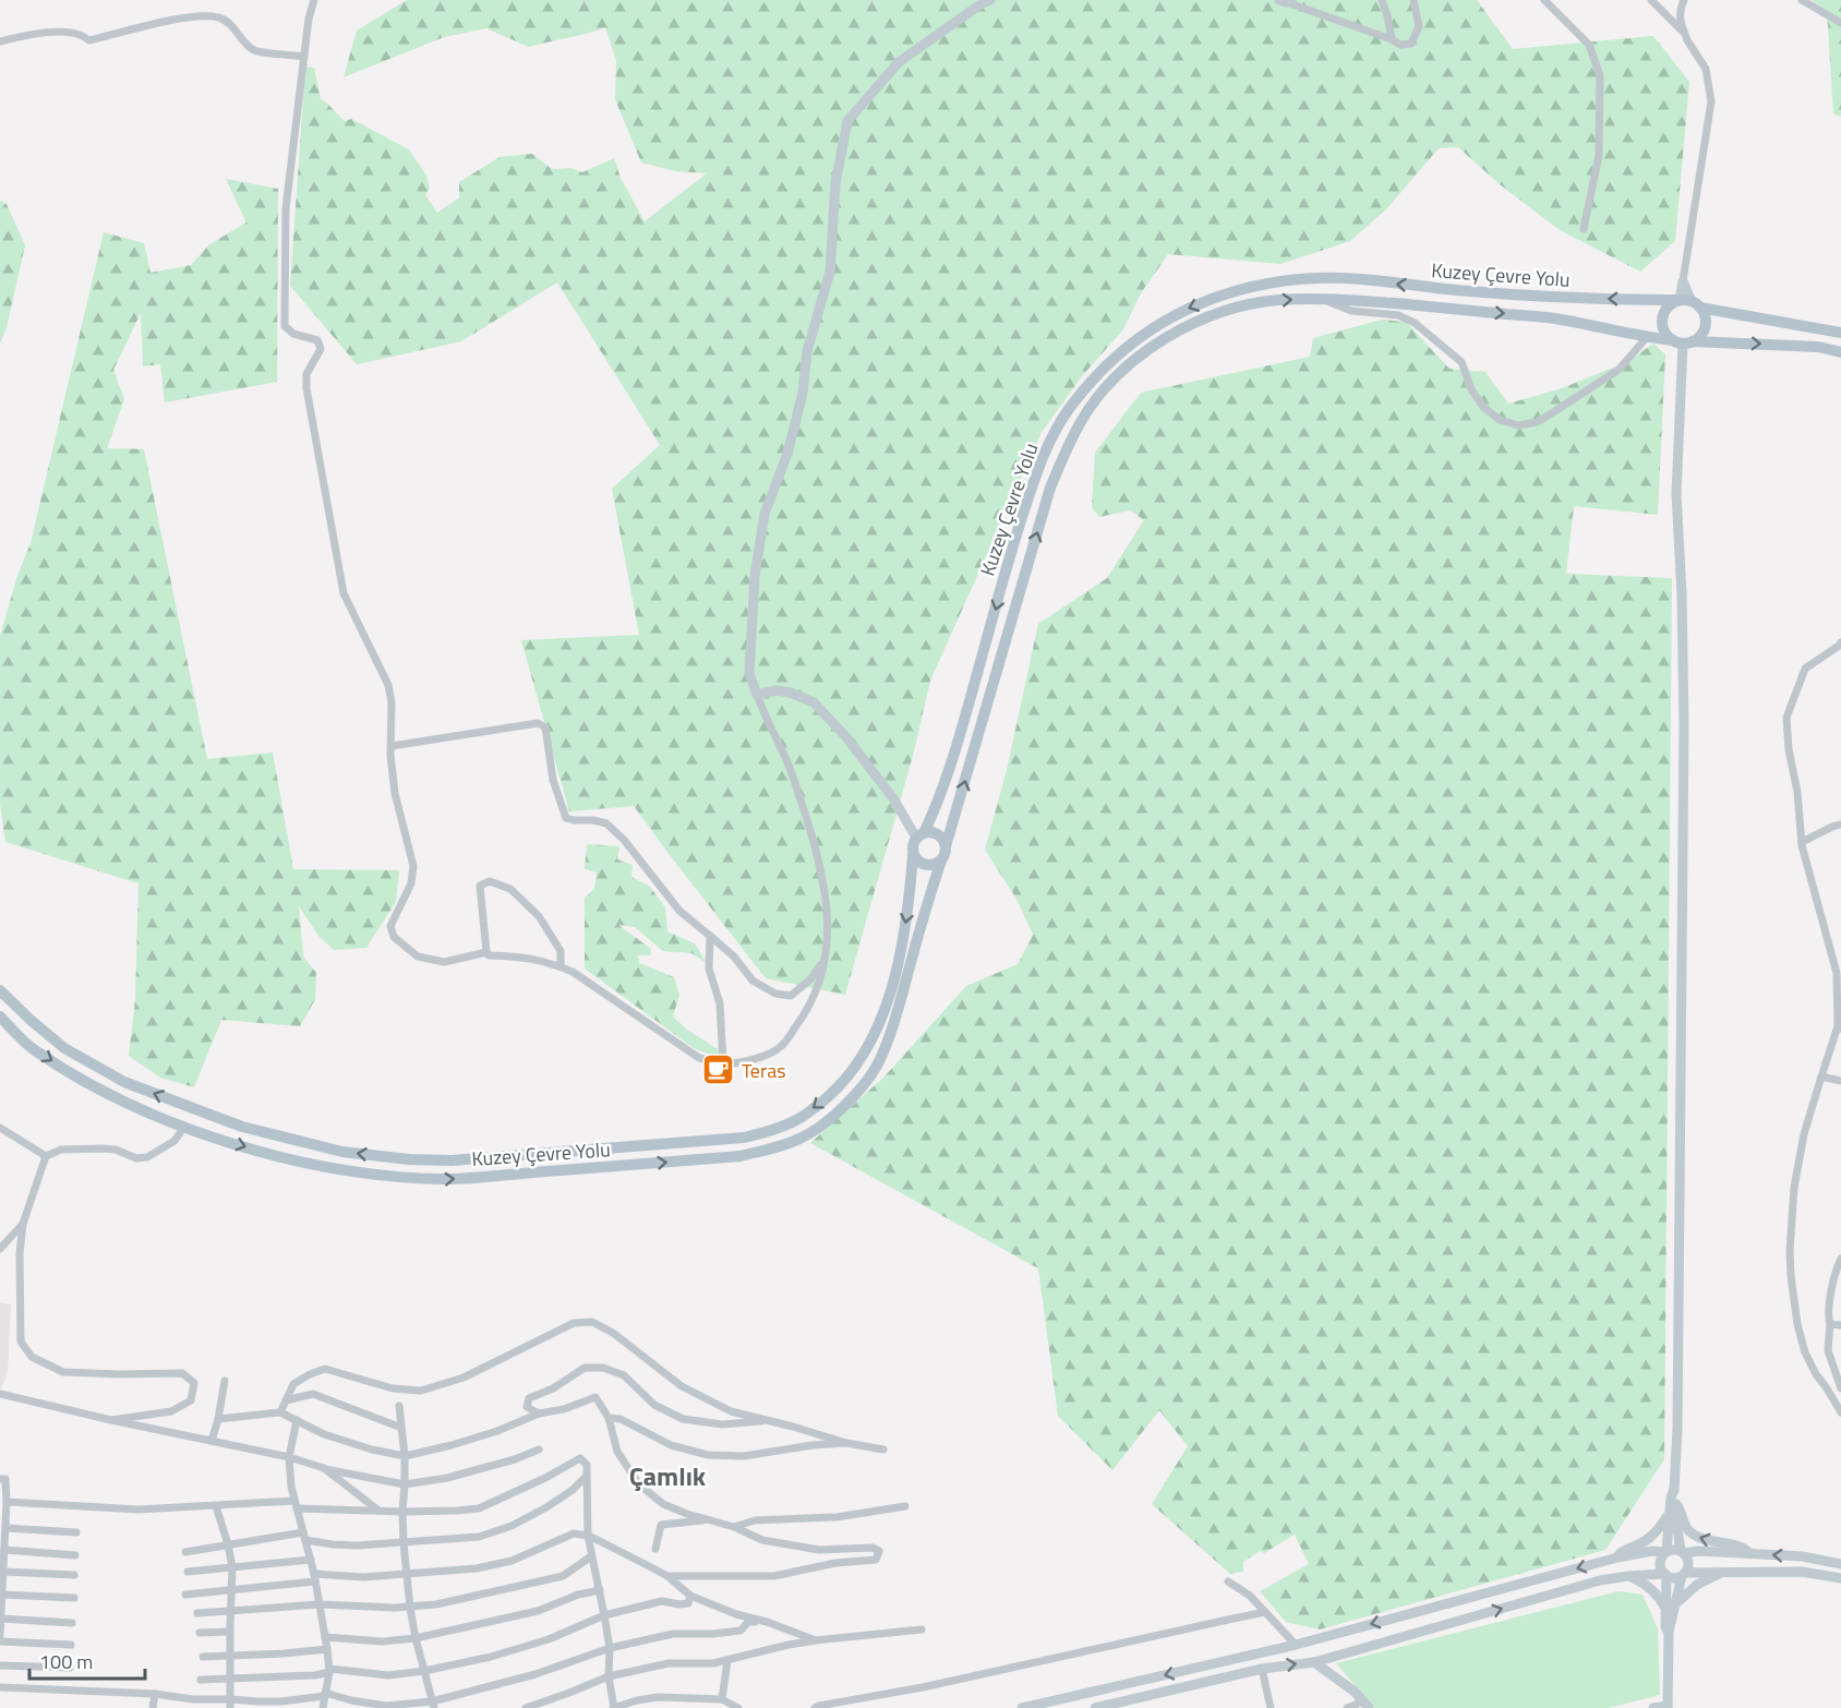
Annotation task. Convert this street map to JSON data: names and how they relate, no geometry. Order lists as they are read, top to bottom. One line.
{"streets":{"main road":["Kuzey Çevre Yolu"]},"districts":["Çamlık"],"places":{"cafe":["Teras"]},"scale_bar":"100 m"}
